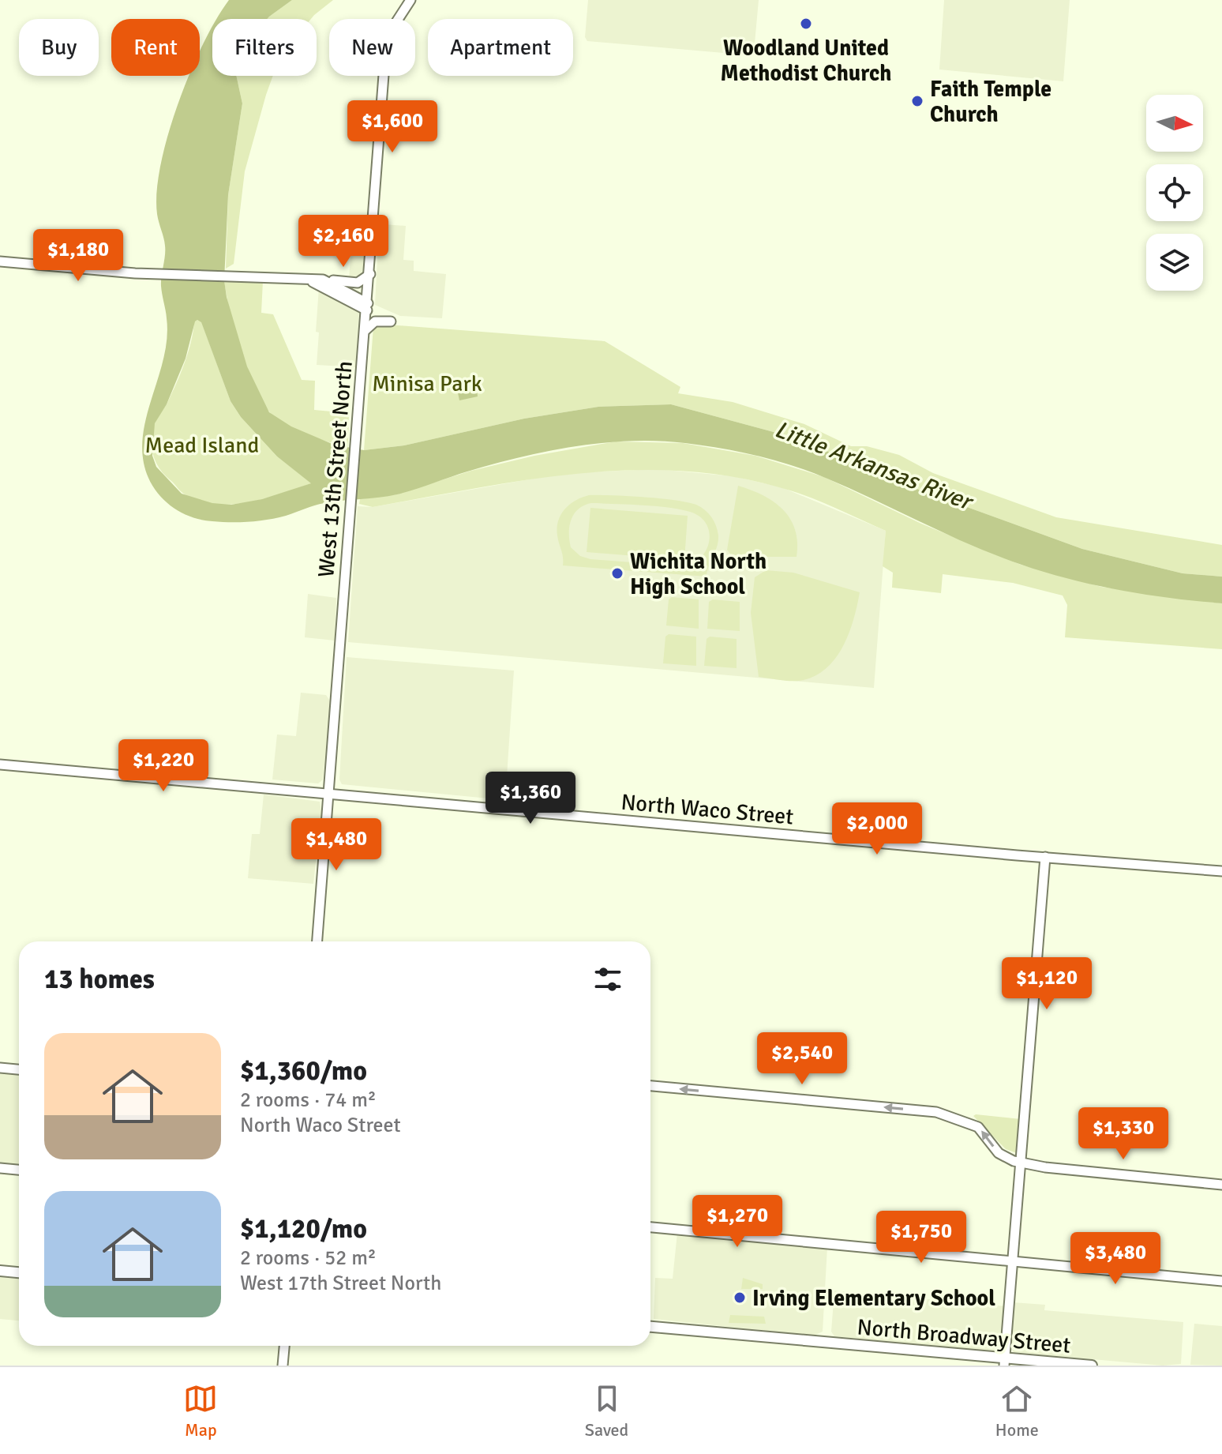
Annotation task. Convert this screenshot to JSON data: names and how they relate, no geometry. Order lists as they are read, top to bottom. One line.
{"streets":{"main road":["North Broadway Street"],"street":["West 13th Street North","North Waco Street"]},"crossings":[["West 13th Street North","North Waco Street"]],"water":["Little Arkansas River"],"parks":["Minisa Park","Mead Island"],"places":["Woodland United Methodist Church","Faith Temple Church","Wichita North High School","Irving Elementary School"],"north":"right","page":{"chip":["Buy","Rent","Filters","New","Apartment"],"price":["$1,600","$2,160","$1,180","$1,220","$1,360","$2,000","$1,480","$1,120","$2,540","$1,330","$1,270","$1,750","$3,480"],"heading":"13 homes","list":[{"name":"$1,360/mo","note":"2 rooms · 74 m² · North Waco Street"},{"name":"$1,120/mo","note":"2 rooms · 52 m² · West 17th Street North"}],"tabs":["Map","Saved","Home"]}}
